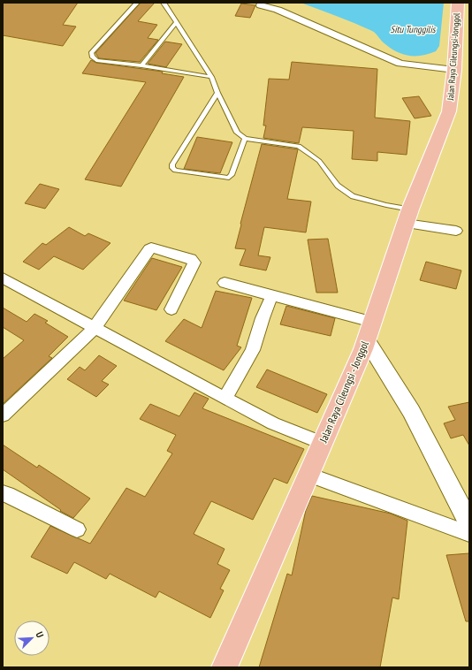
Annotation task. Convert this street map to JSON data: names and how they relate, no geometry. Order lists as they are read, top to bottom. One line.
{"streets":{"main road":["Jalan Raya Cileungsi-Jonggol","Jalan Raya Cileungsi - Jonggol"]},"crossings":[["Jalan Raya Cileungsi-Jonggol","Jalan Raya Cileungsi - Jonggol"]],"water":["Situ Tunggilis"],"north":"top right"}
